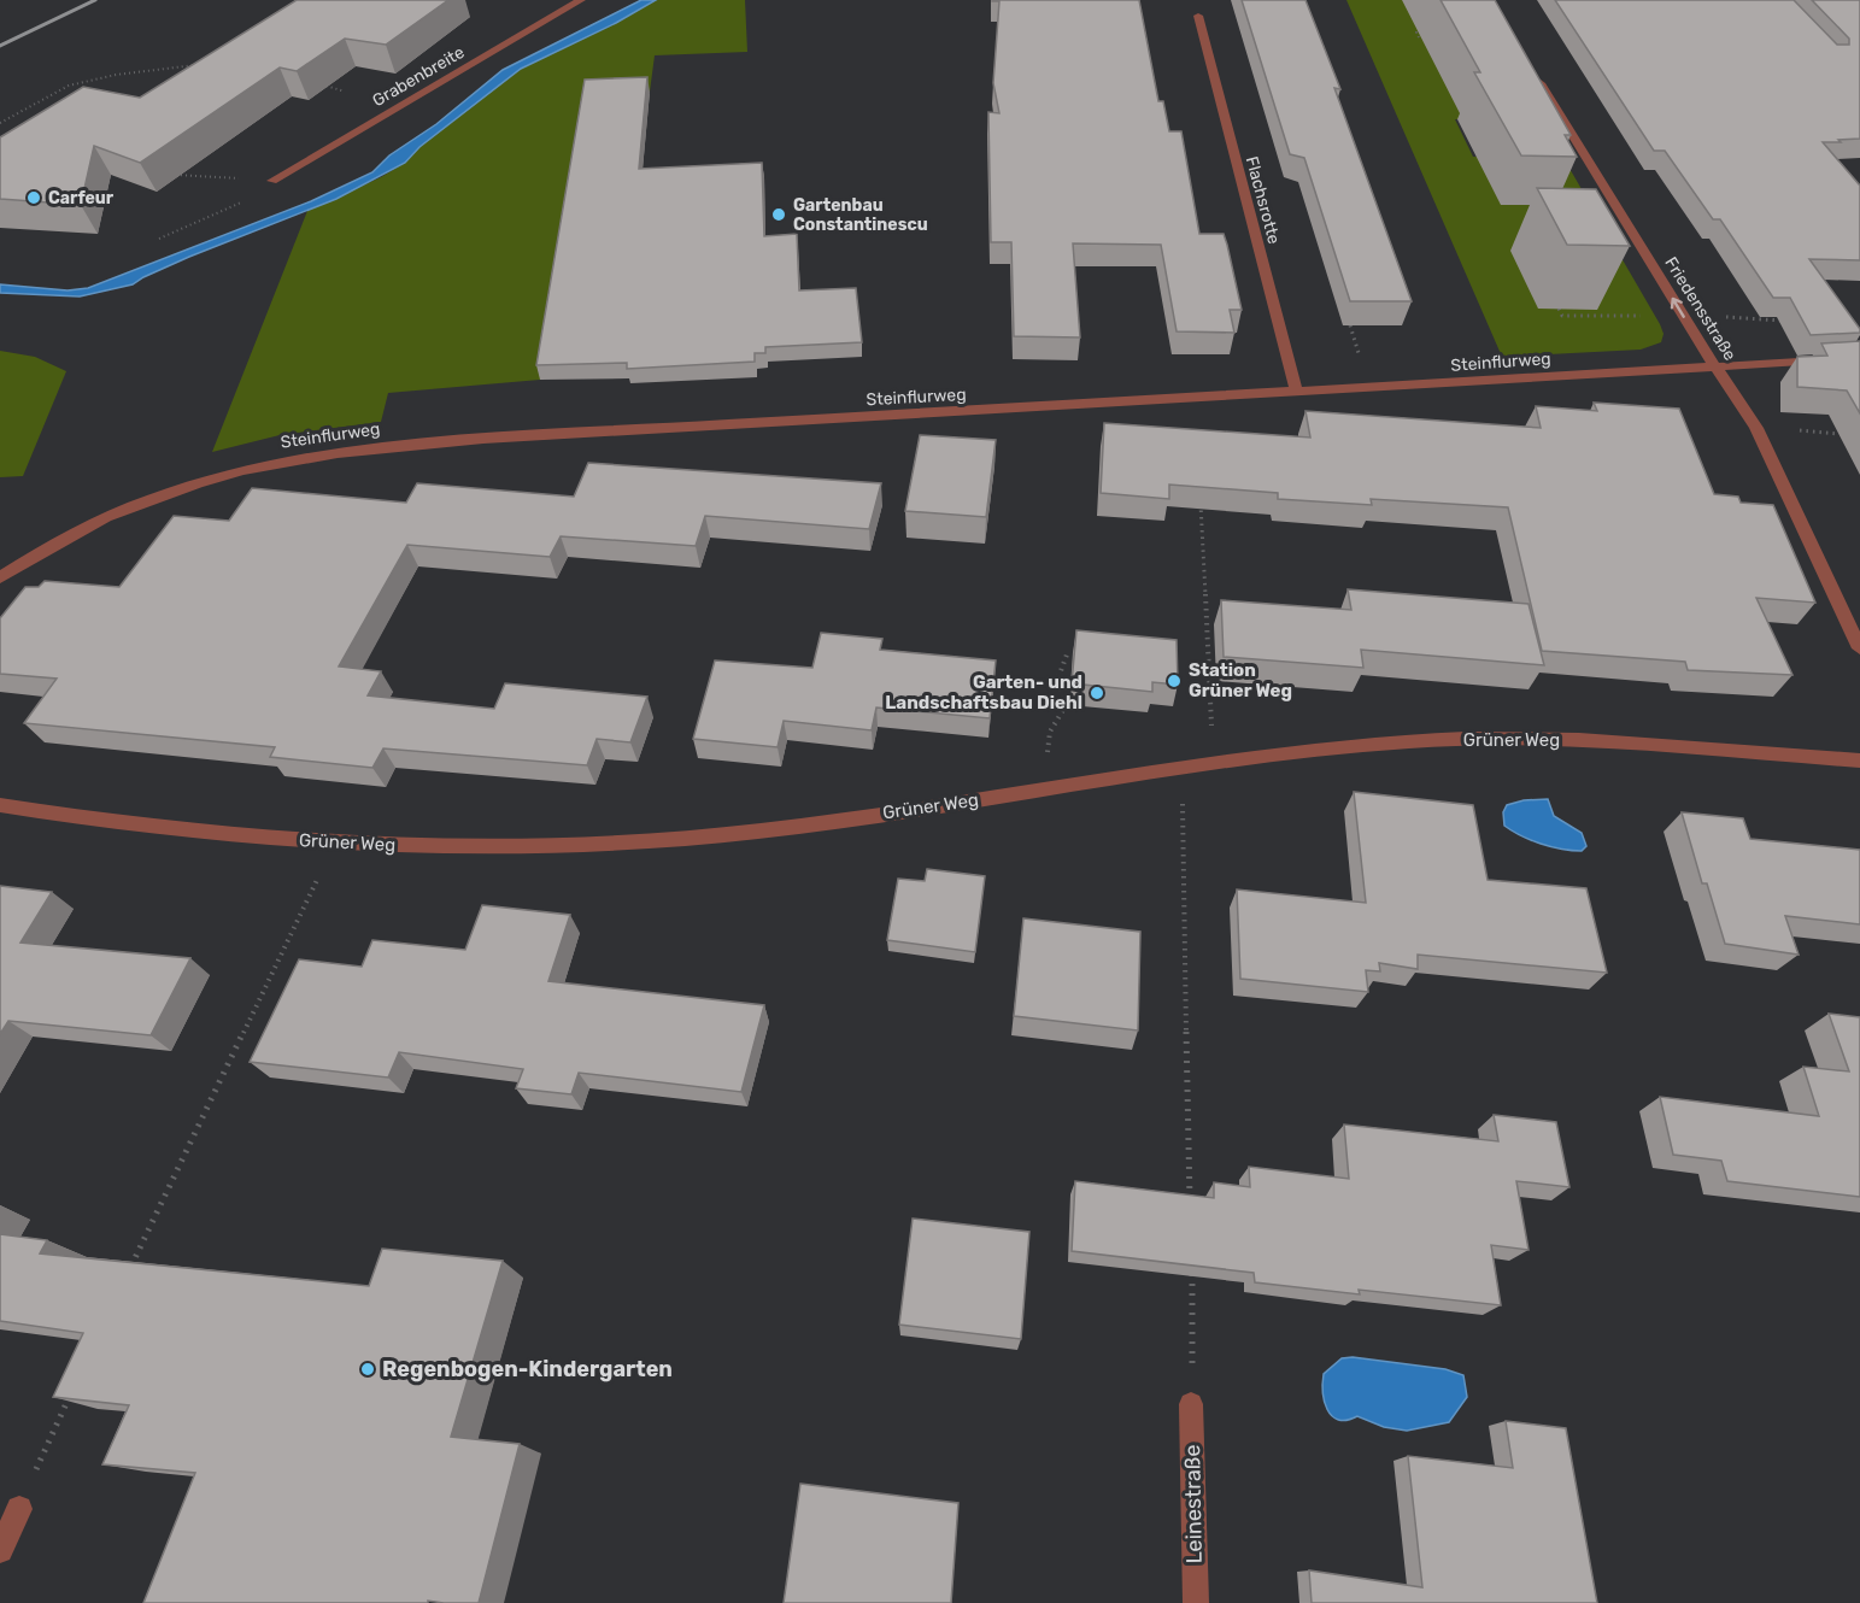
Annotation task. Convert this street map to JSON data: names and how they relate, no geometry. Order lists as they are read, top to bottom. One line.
{"streets":{"street":["Grabenbreite","Flachsrotte","Friedensstraße","Steinflurweg","Grüner Weg","Leinestraße"]},"crossings":[["Flachsrotte","Steinflurweg"],["Friedensstraße","Steinflurweg"]],"one_way":["Friedensstraße"],"places":["Carfeur","Gartenbau Constantinescu","Station Grüner Weg","Garten- und Landschaftsbau Diehl","Regenbogen-Kindergarten"]}
